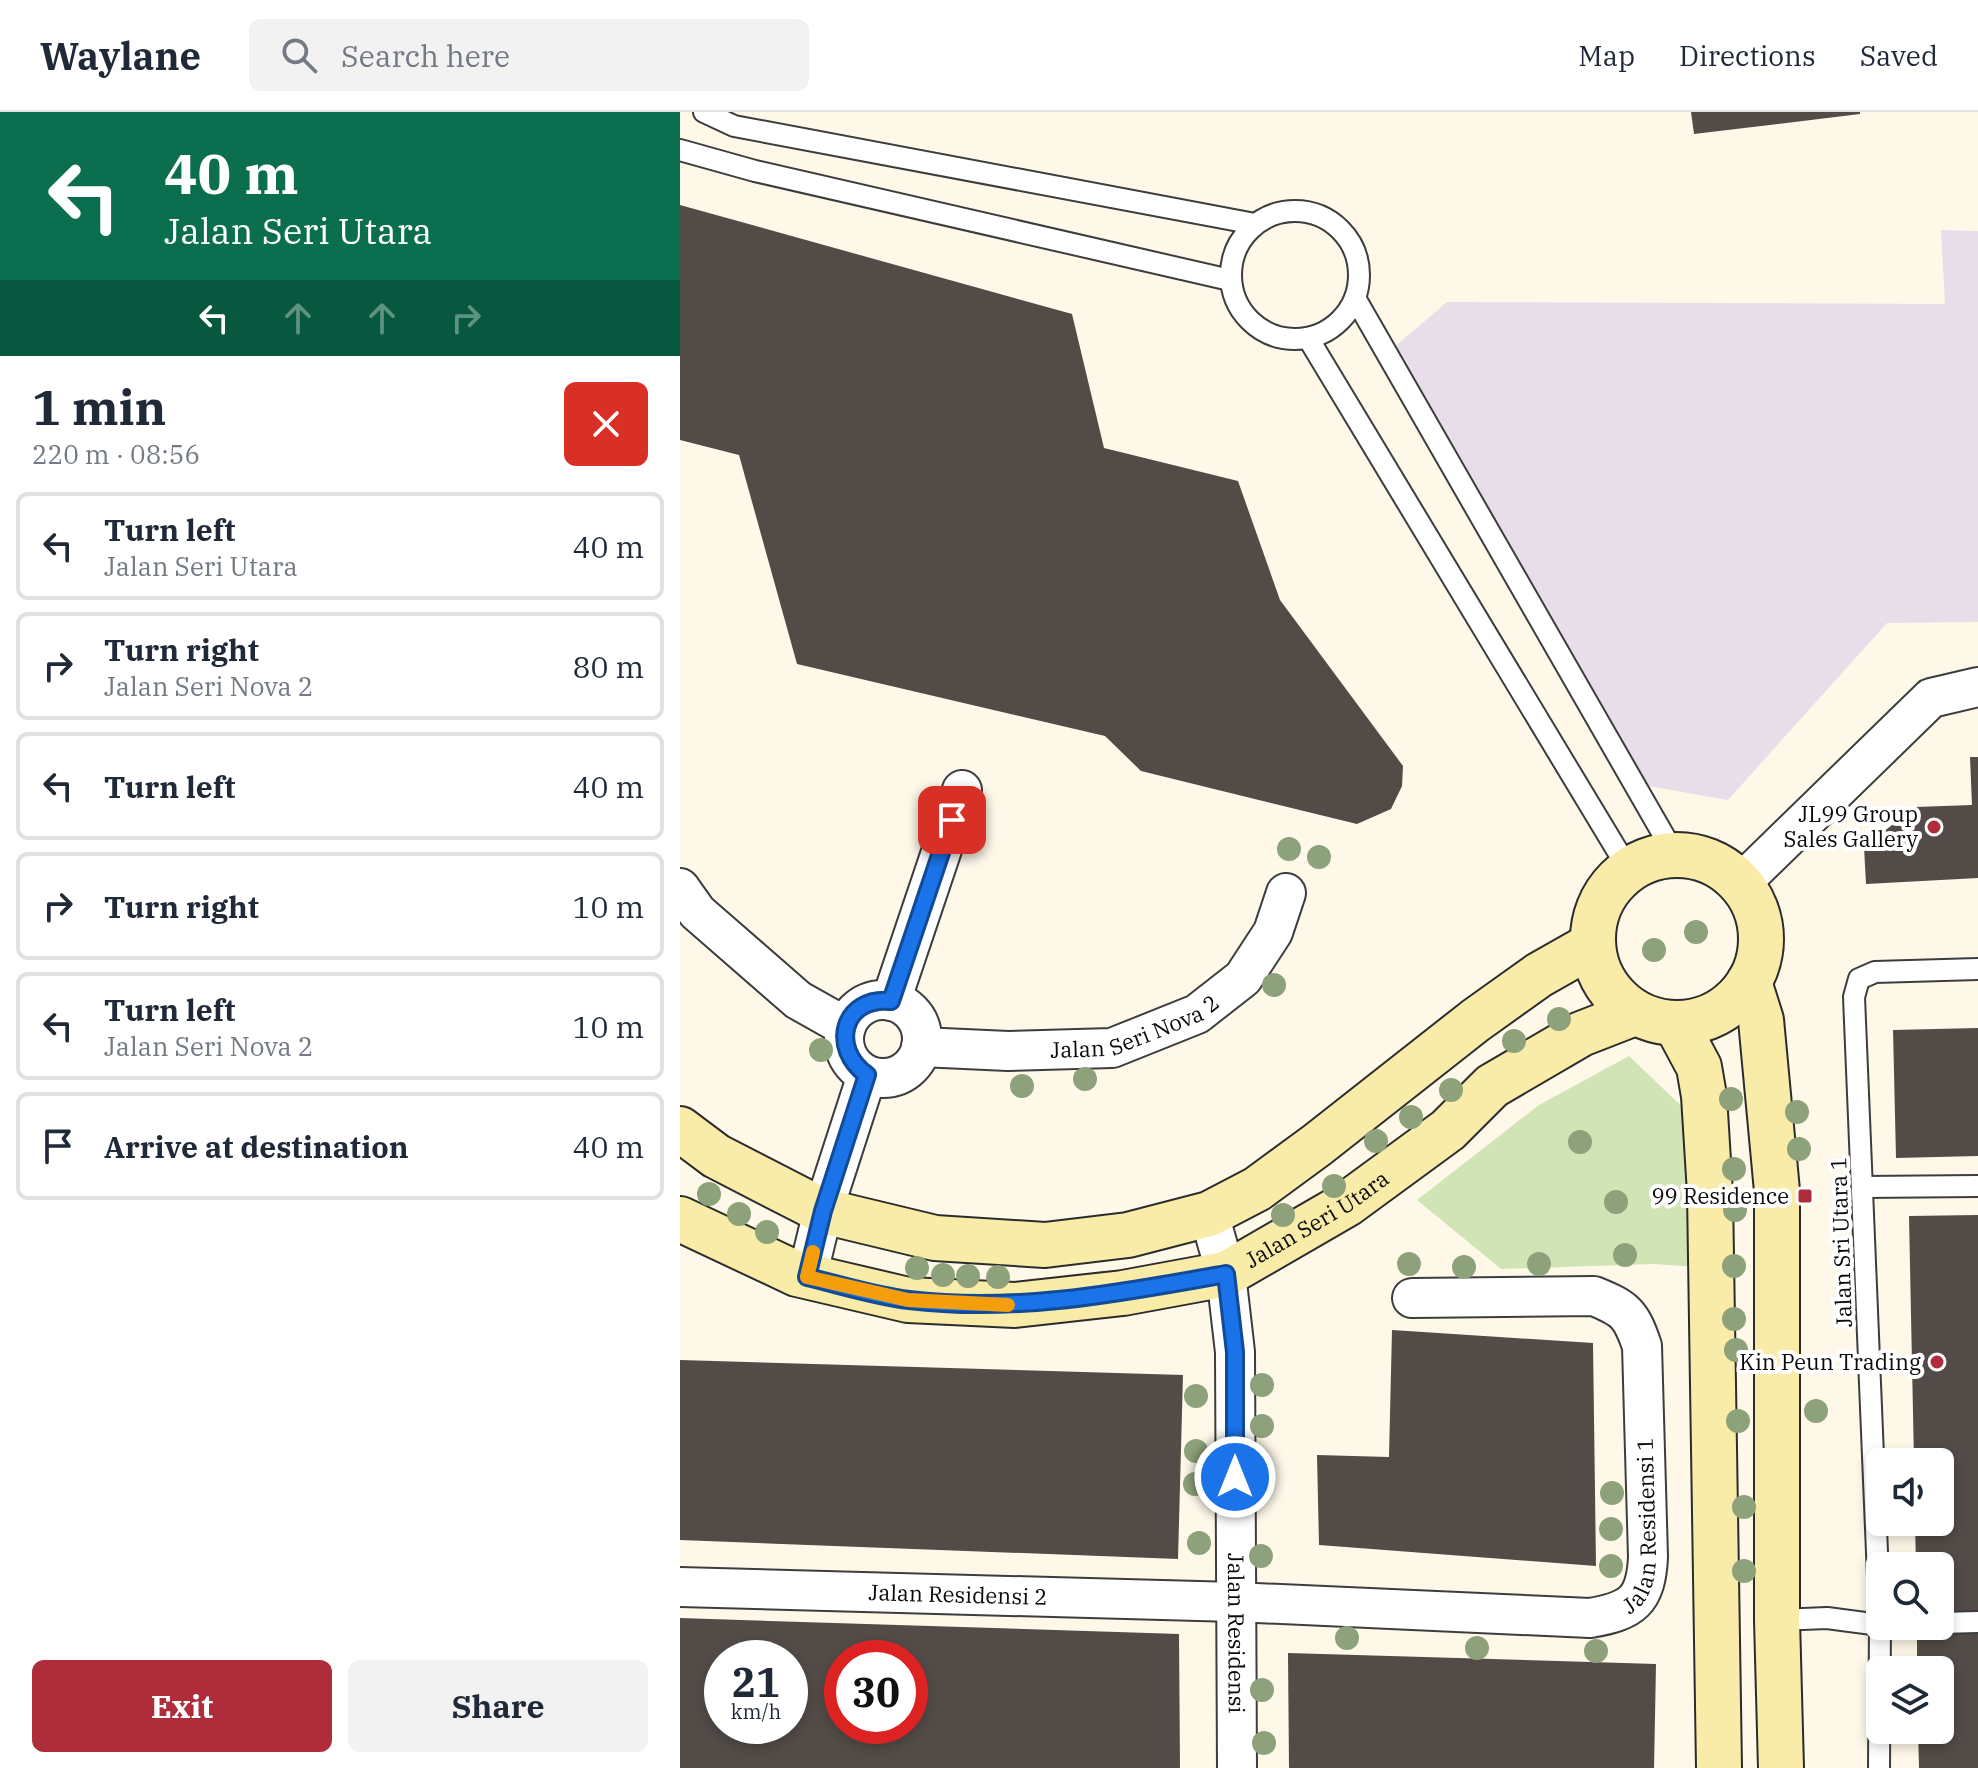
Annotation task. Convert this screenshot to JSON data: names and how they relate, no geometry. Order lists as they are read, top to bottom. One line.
{"streets":{"street":["Jalan Seri Nova 2","Jalan Seri Utara","Jalan Residensi 1","Jalan Residensi 2","Jalan Residensi"],"lane":["Jalan Sri Utara 1"]},"crossings":[["Jalan Seri Utara","Jalan Residensi"],["Jalan Residensi 1","Jalan Residensi 2"],["Jalan Residensi 1","Jalan Residensi"],["Jalan Residensi 2","Jalan Residensi"]],"places":{"other":["JL99 Group Sales Gallery","Kin Peun Trading"],"transit":["99 Residence"]},"page":{"header":"Waylane","search":"Search here","nav":["Map","Directions","Saved"],"turn":["40 m","Jalan Seri Utara"],"heading":["1 min","220 m · 08:56"],"list":[{"name":"Turn left","note":"Jalan Seri Utara","value":"40 m"},{"name":"Turn right","note":"Jalan Seri Nova 2","value":"80 m"},{"name":"Turn left","value":"40 m"},{"name":"Turn right","value":"10 m"},{"name":"Turn left","note":"Jalan Seri Nova 2","value":"10 m"},{"name":"Arrive at destination","value":"40 m"}],"speed":"21 km/h","limit":"30","buttons":["Exit","Share"]}}
